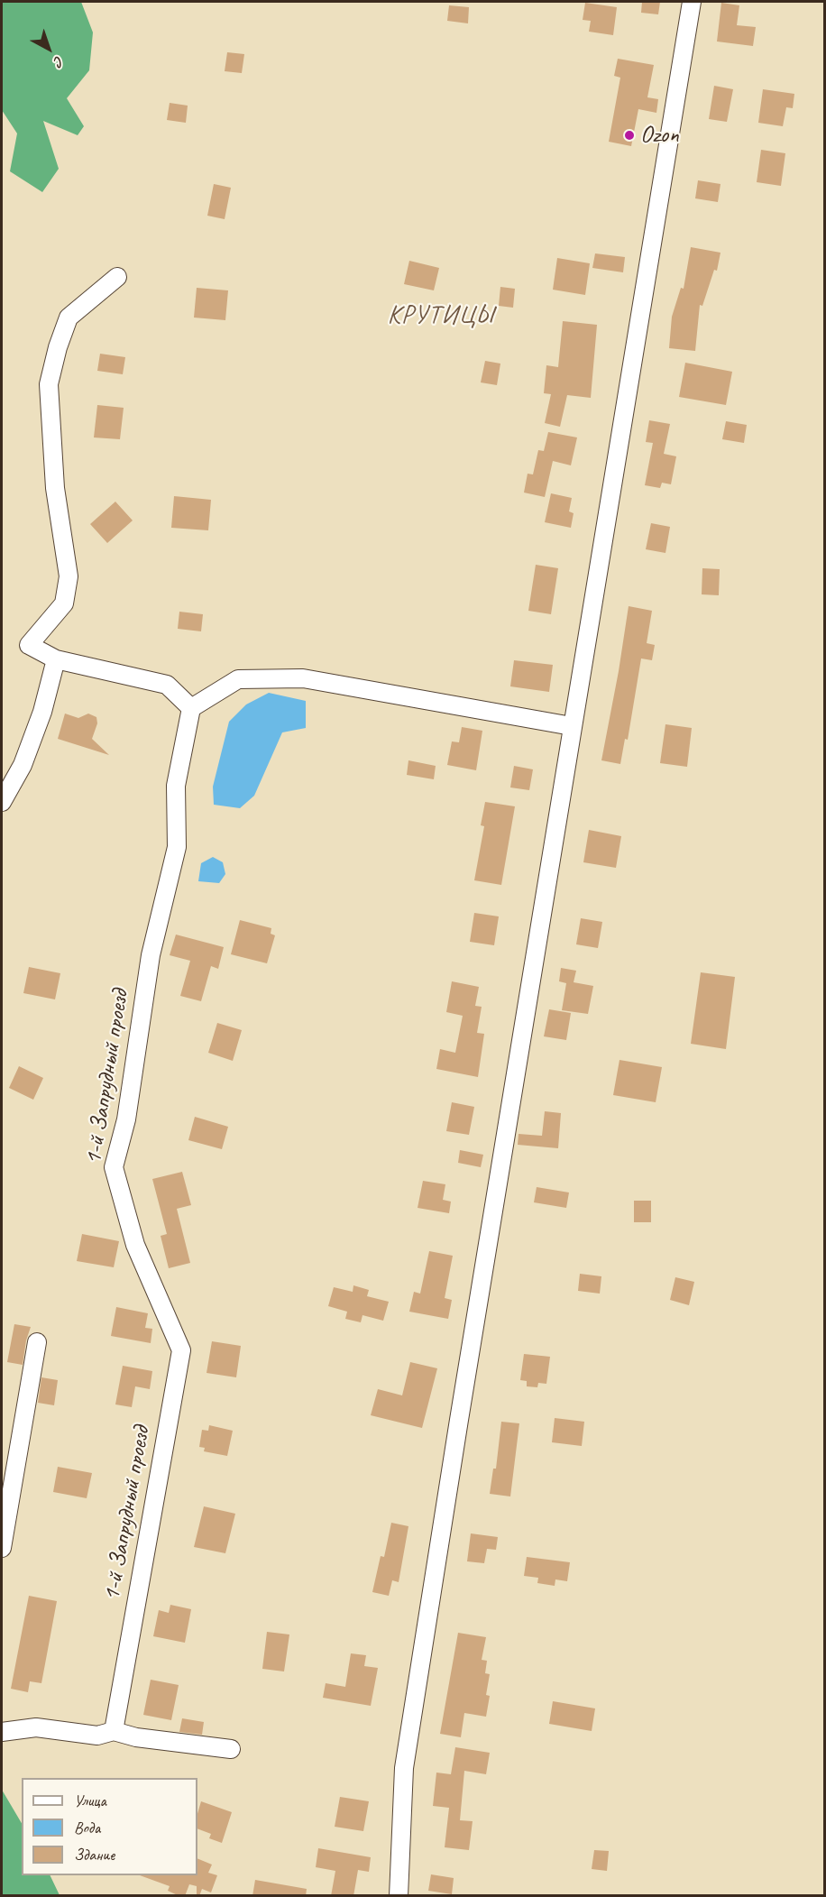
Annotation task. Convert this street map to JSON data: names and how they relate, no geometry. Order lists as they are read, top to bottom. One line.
{"streets":{"street":["1-й Запрудный проезд"]},"districts":["КРУТИЦЫ"],"places":["Ozon"],"legend":["Улица","Вода","Здание"],"north":"bottom right"}
